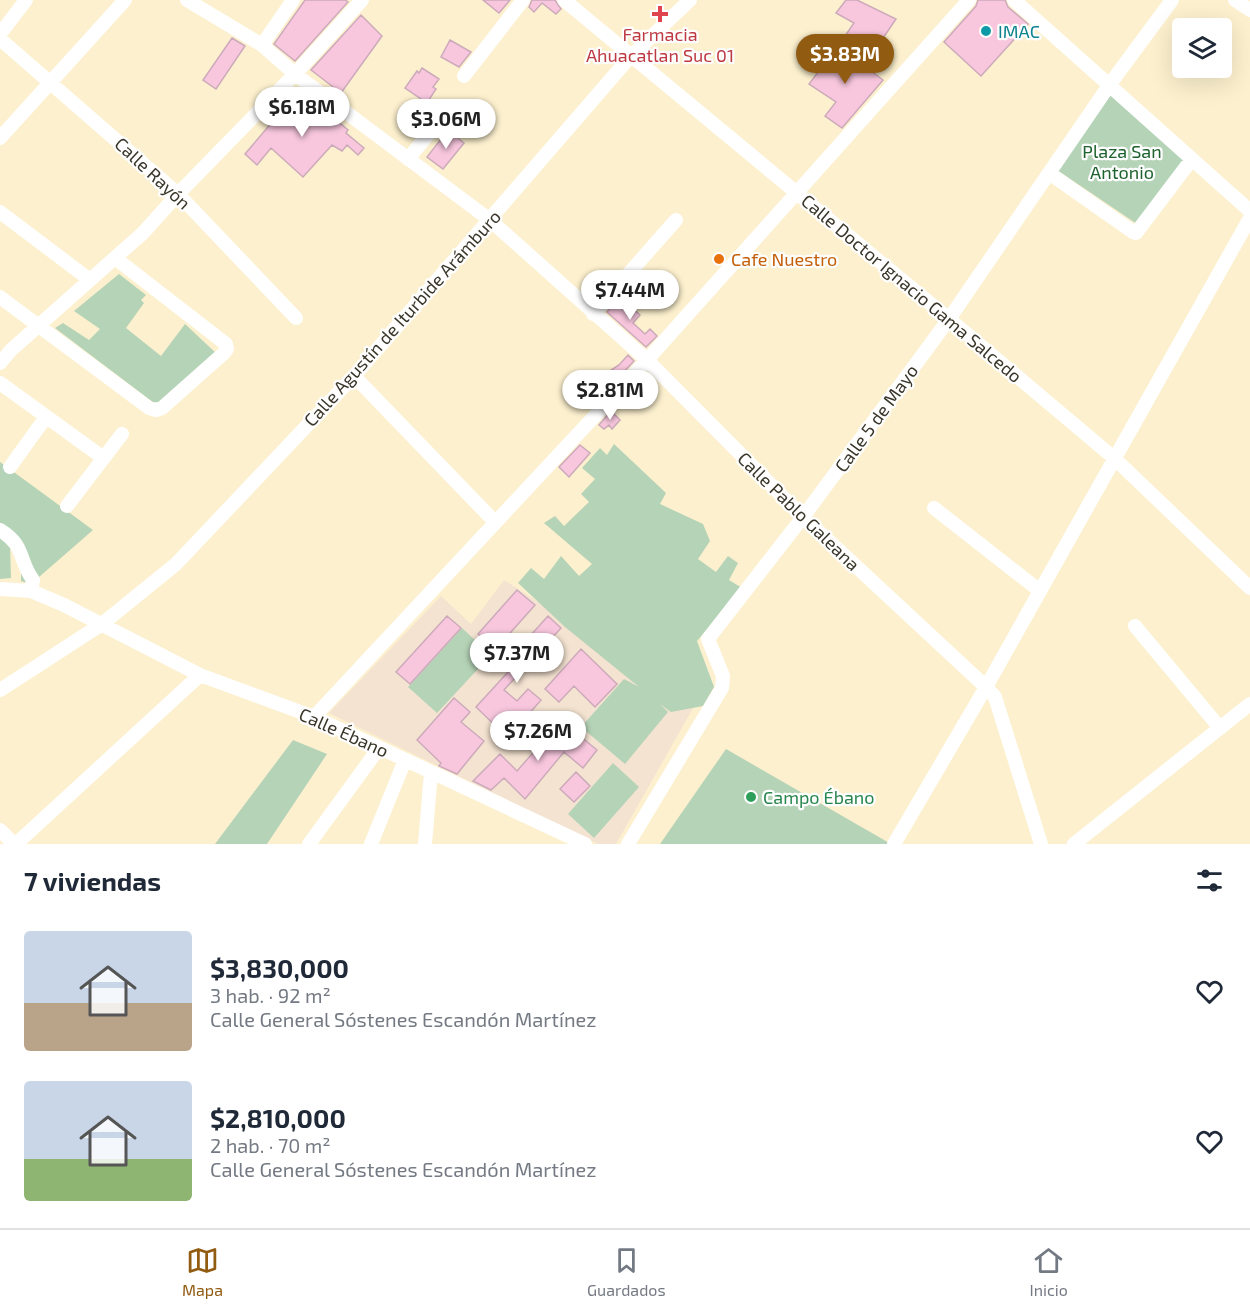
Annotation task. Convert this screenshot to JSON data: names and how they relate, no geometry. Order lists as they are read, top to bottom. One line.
{"streets":{"street":["Calle Rayón","Calle Doctor Ignacio Gama Salcedo","Calle Agustín de Iturbide Arámburo","Calle 5 de Mayo","Calle Pablo Galeana","Calle Ébano"]},"crossings":[["Calle Doctor Ignacio Gama Salcedo","Calle Agustín de Iturbide Arámburo"],["Calle Doctor Ignacio Gama Salcedo","Calle 5 de Mayo"],["Calle Agustín de Iturbide Arámburo","Calle Pablo Galeana"],["Calle Agustín de Iturbide Arámburo","Calle Ébano"],["Calle 5 de Mayo","Calle Pablo Galeana"]],"parks":["Plaza San Antonio"],"places":{"health":["Farmacia Ahuacatlan Suc 01"],"other":["IMAC","Cafe Nuestro","Campo Ébano"]},"page":{"price":["$3.83M","$6.18M","$3.06M","$7.44M","$2.81M","$7.37M","$7.26M"],"heading":"7 viviendas","list":[{"name":"$3,830,000","note":"3 hab. · 92 m² · Calle General Sóstenes Escandón Martínez"},{"name":"$2,810,000","note":"2 hab. · 70 m² · Calle General Sóstenes Escandón Martínez"}],"tabs":["Mapa","Guardados","Inicio"]}}
